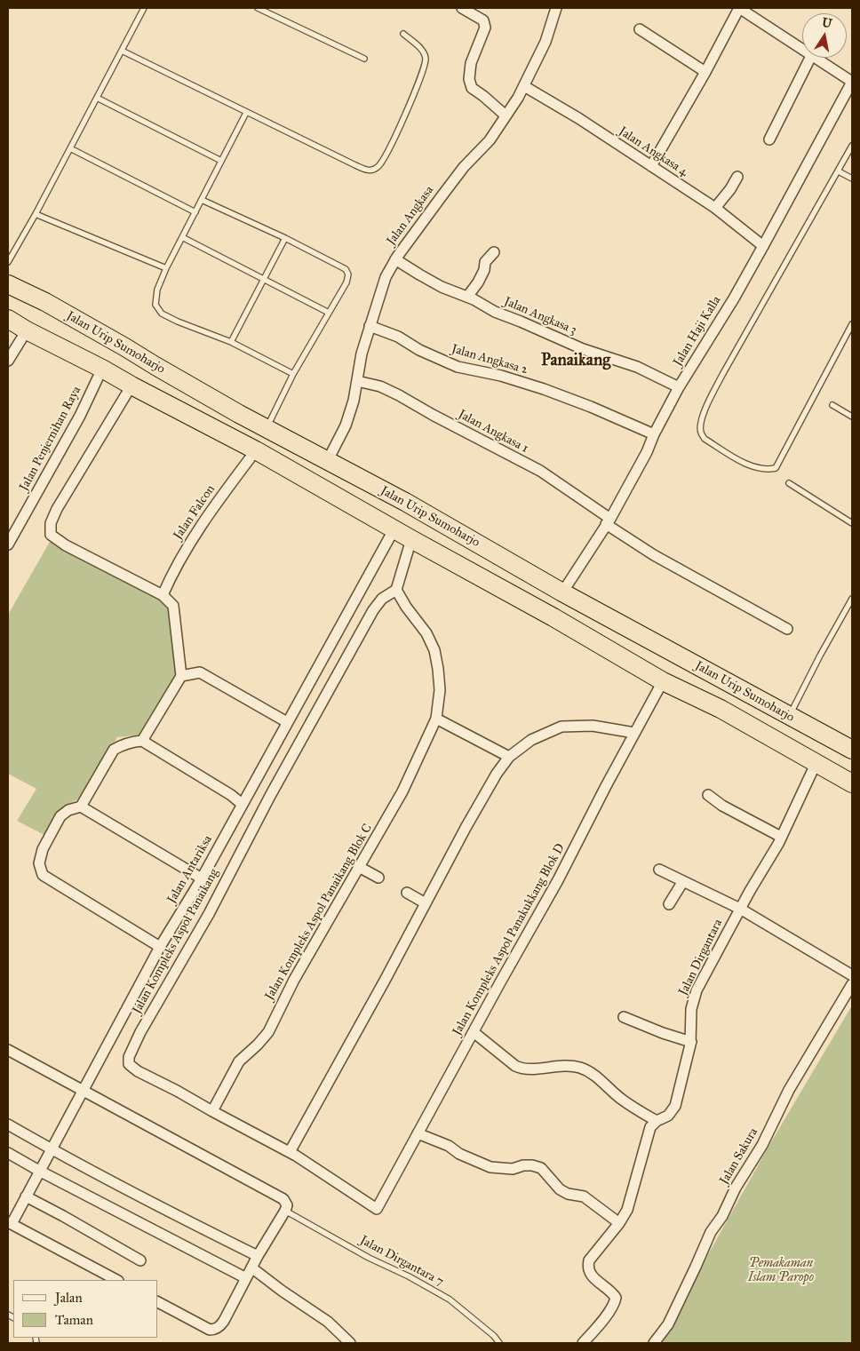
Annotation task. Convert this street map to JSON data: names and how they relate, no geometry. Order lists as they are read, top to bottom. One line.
{"streets":{"highway":["Jalan Urip Sumoharjo"],"street":["Jalan Angkasa 4","Jalan Angkasa","Jalan Angkasa 3","Jalan Haji Kalla","Jalan Angkasa 2","Jalan Angkasa 1","Jalan Penjernihan Raya","Jalan Falcon","Jalan Antariksa","Jalan Kompleks Aspol Panaikang Blok C","Jalan Kompleks Aspol Panakukkang Blok D","Jalan Kompleks Aspol Panaikang","Jalan Dirgantara","Jalan Sakura"],"lane":["Jalan Dirgantara 7"]},"crossings":[["Jalan Angkasa 4","Jalan Angkasa"],["Jalan Angkasa 4","Jalan Haji Kalla"],["Jalan Angkasa","Jalan Angkasa 3"],["Jalan Angkasa","Jalan Urip Sumoharjo"],["Jalan Angkasa","Jalan Angkasa 2"],["Jalan Angkasa","Jalan Angkasa 1"],["Jalan Angkasa 3","Jalan Haji Kalla"],["Jalan Haji Kalla","Jalan Urip Sumoharjo"],["Jalan Haji Kalla","Jalan Angkasa 2"],["Jalan Haji Kalla","Jalan Angkasa 1"],["Jalan Kompleks Aspol Panaikang Blok C","Jalan Kompleks Aspol Panaikang"],["Jalan Kompleks Aspol Panakukkang Blok D","Jalan Kompleks Aspol Panaikang"]],"districts":["Panaikang"],"parks":["Pemakaman Islam Paropo"],"legend":["Jalan","Taman"],"north":"top"}
